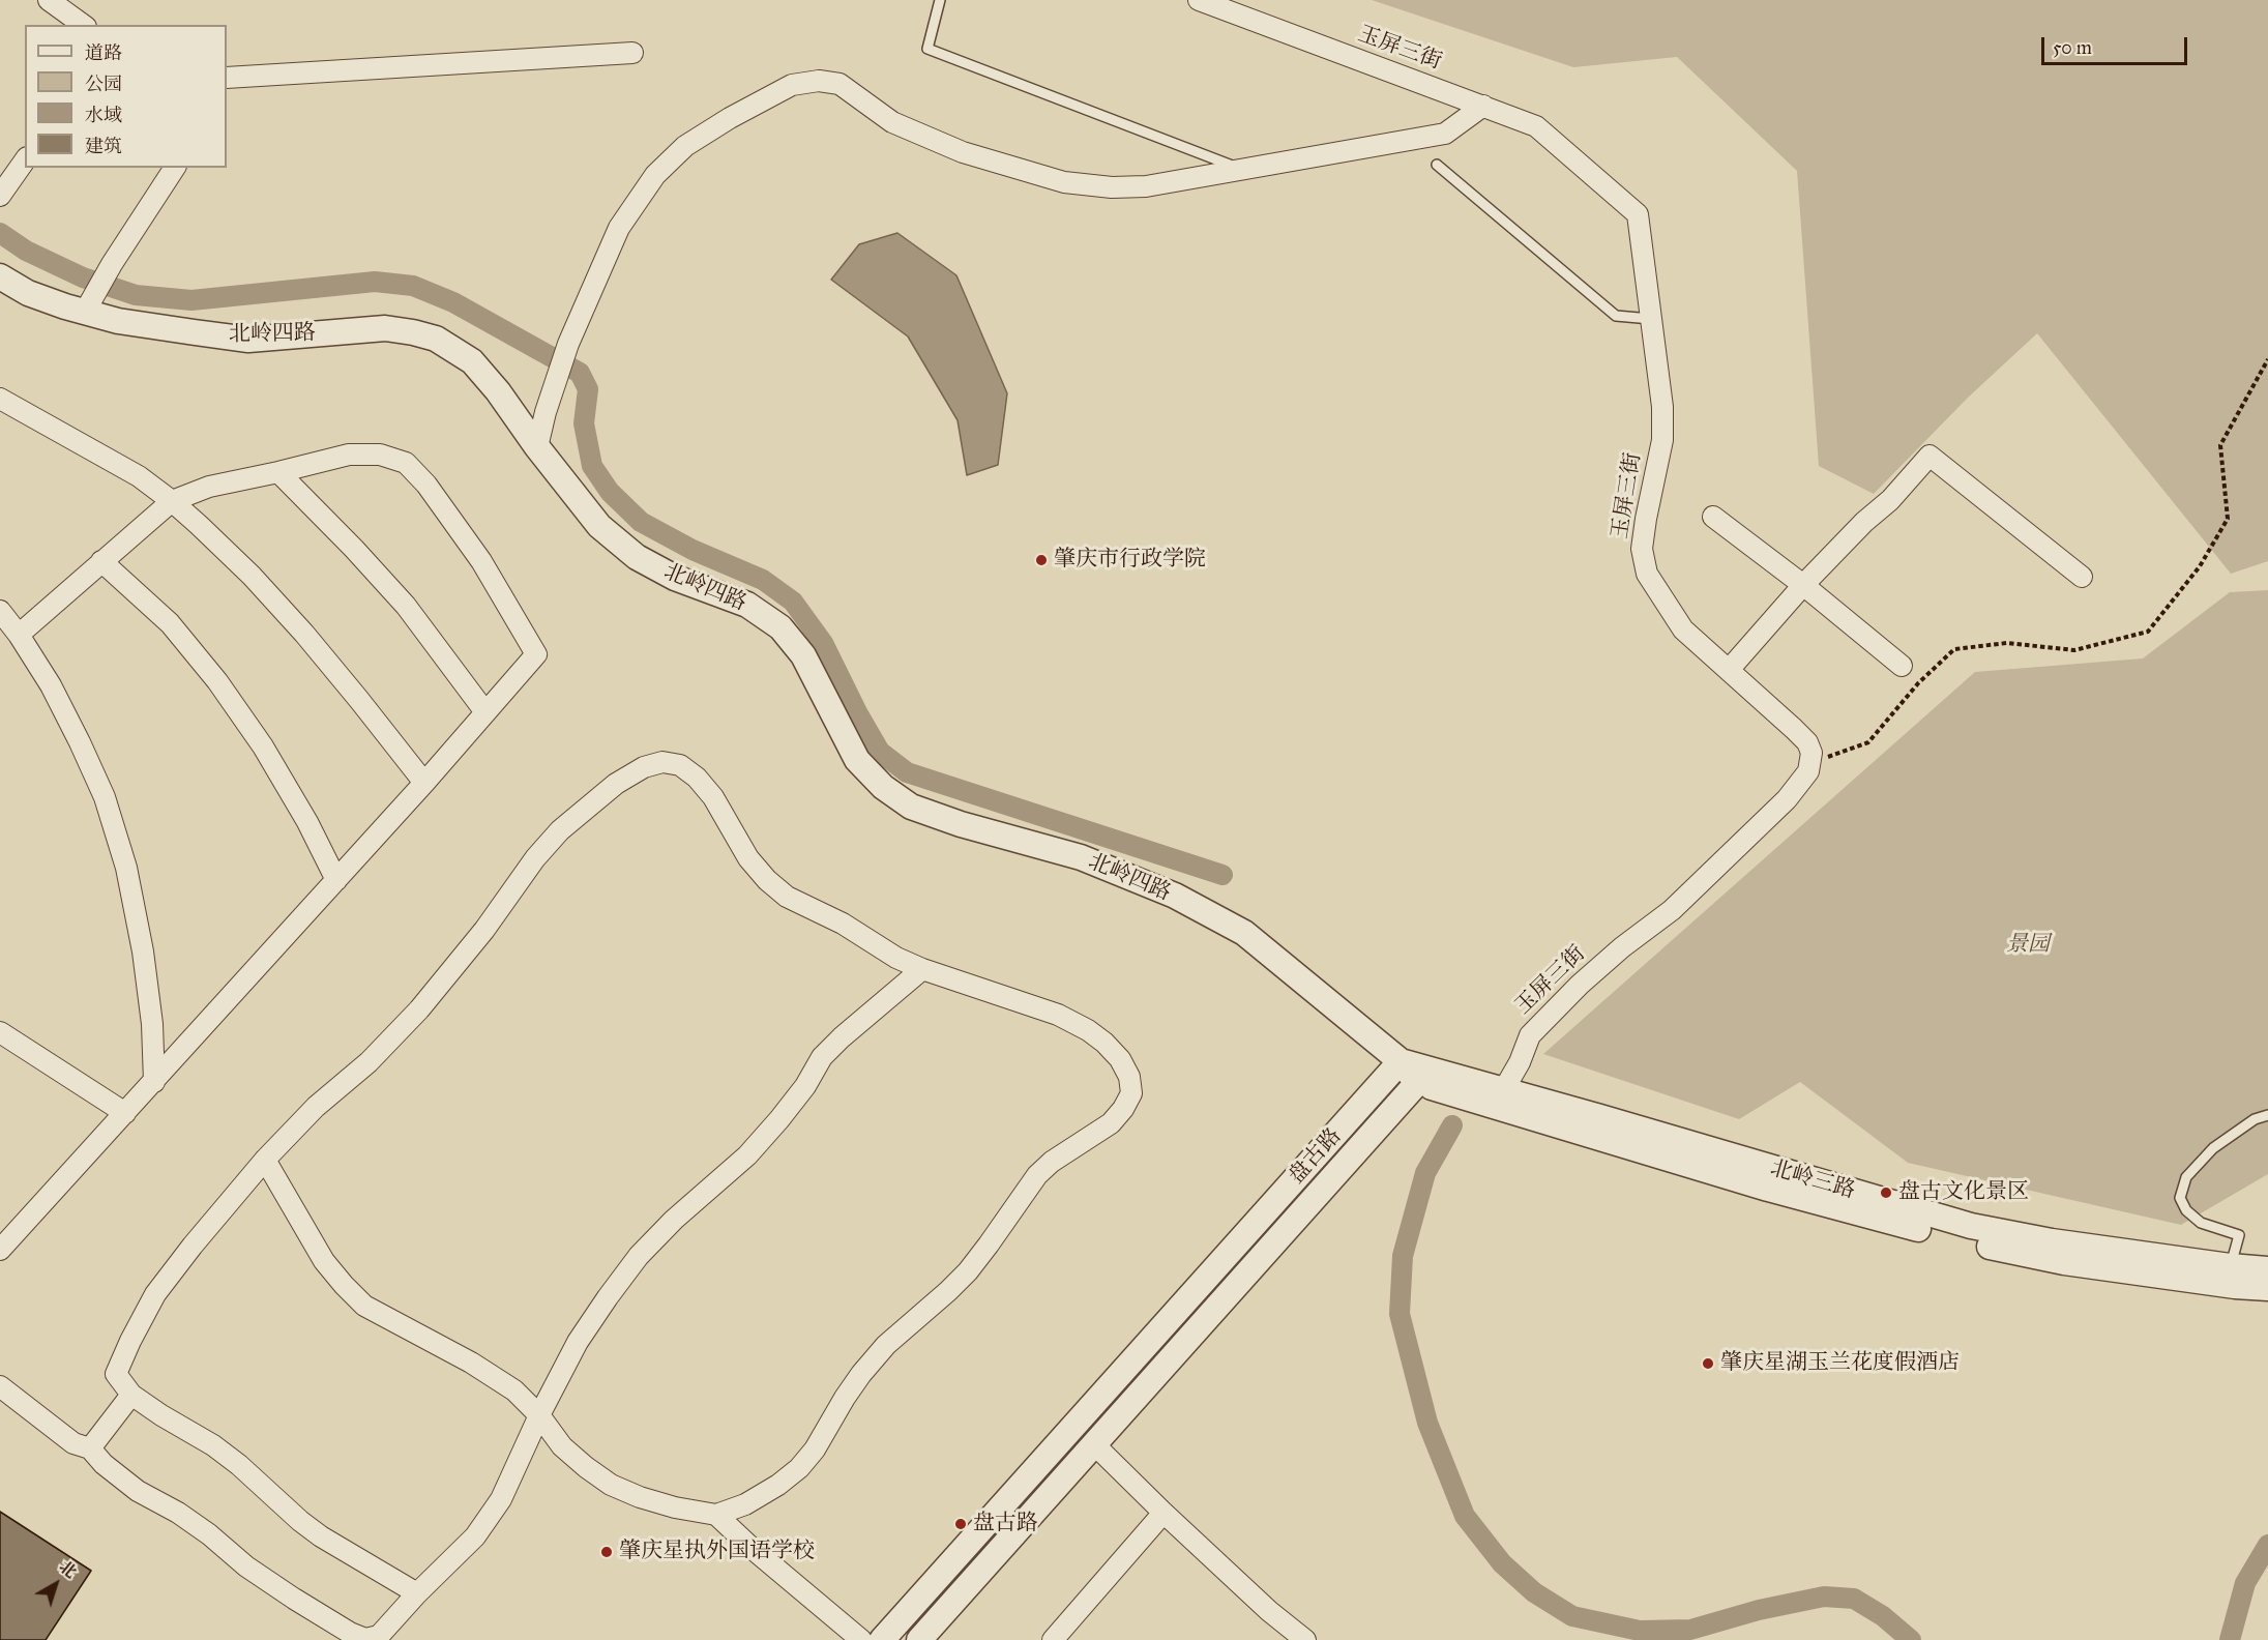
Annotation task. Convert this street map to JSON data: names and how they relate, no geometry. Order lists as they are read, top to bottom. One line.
{"streets":{"street":["玉屏三街","北岭四路","盘古路","北岭三路"]},"crossings":[["玉屏三街","北岭三路"],["北岭四路","盘古路"],["北岭四路","北岭三路"],["盘古路","北岭三路"]],"parks":["景园"],"places":["肇庆市行政学院","盘古文化景区","肇庆星湖玉兰花度假酒店","盘古路","肇庆星执外国语学校"],"legend":["道路","公园","水域","建筑"],"scale_bar":"50 m","north":"top right"}
